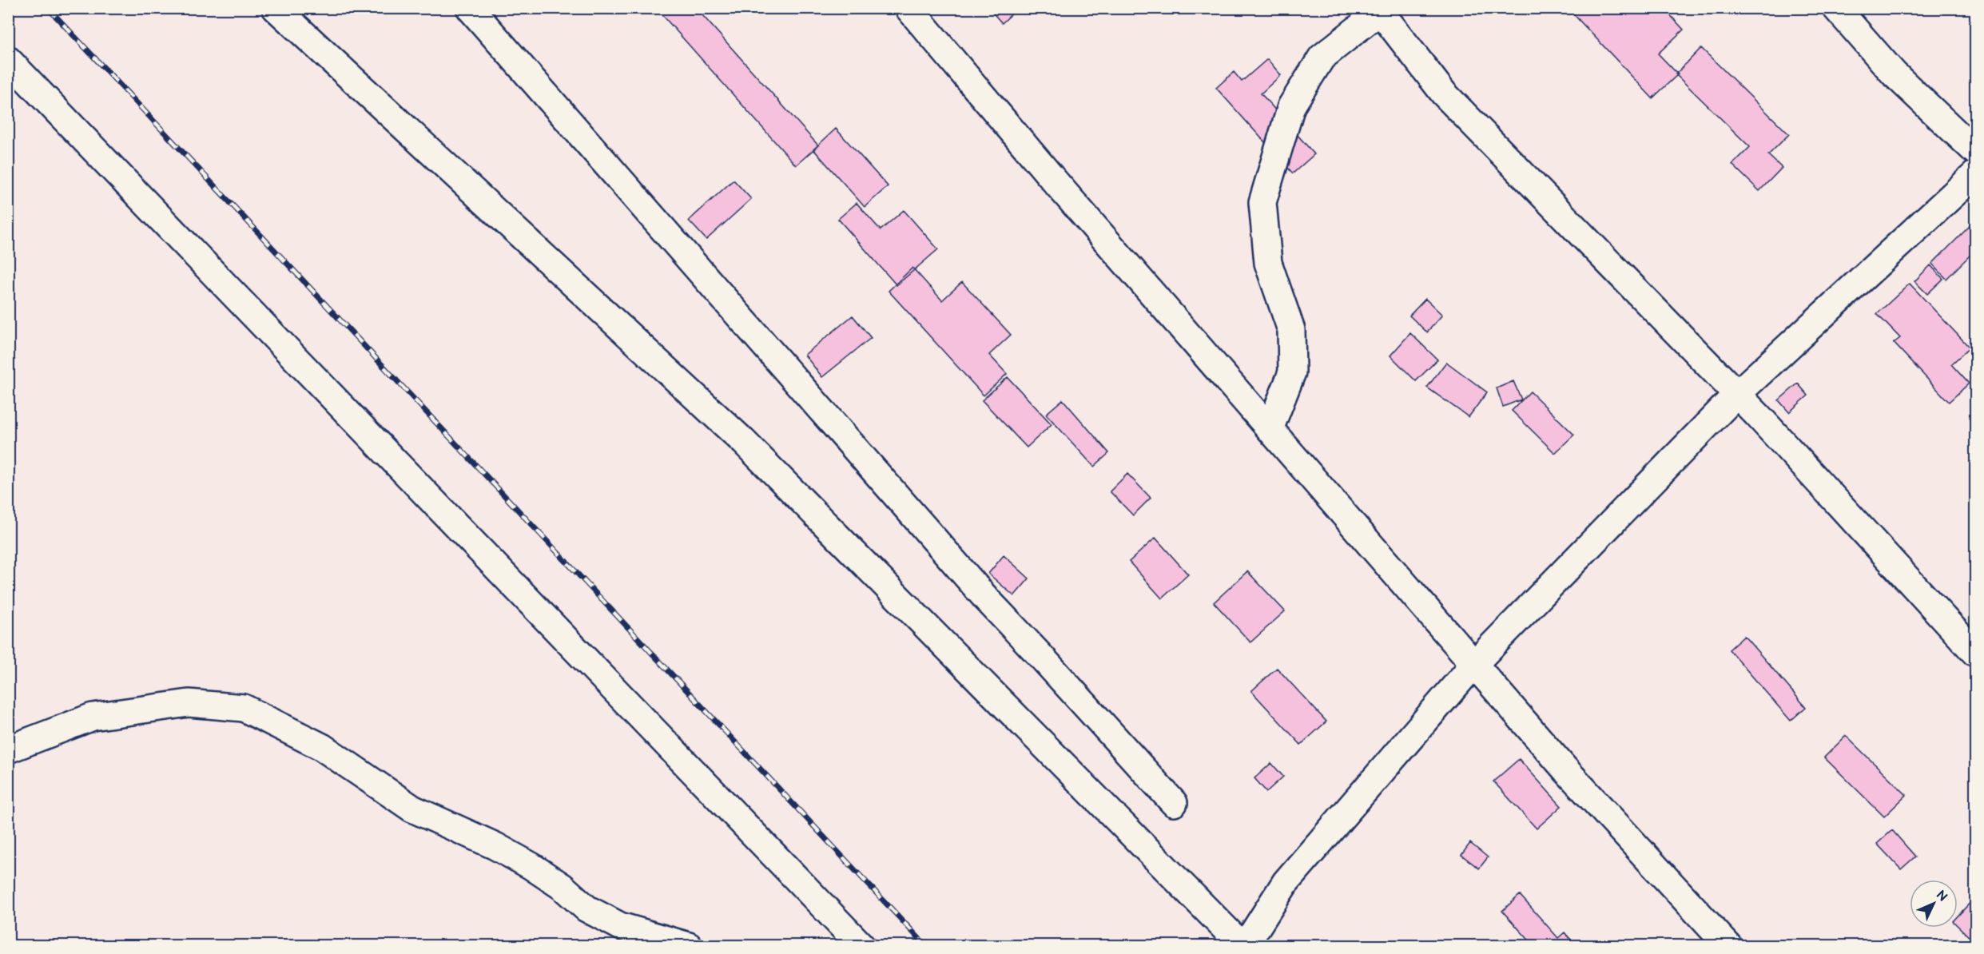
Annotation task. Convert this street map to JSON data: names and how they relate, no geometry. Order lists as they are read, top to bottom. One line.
{"north":"top right"}
